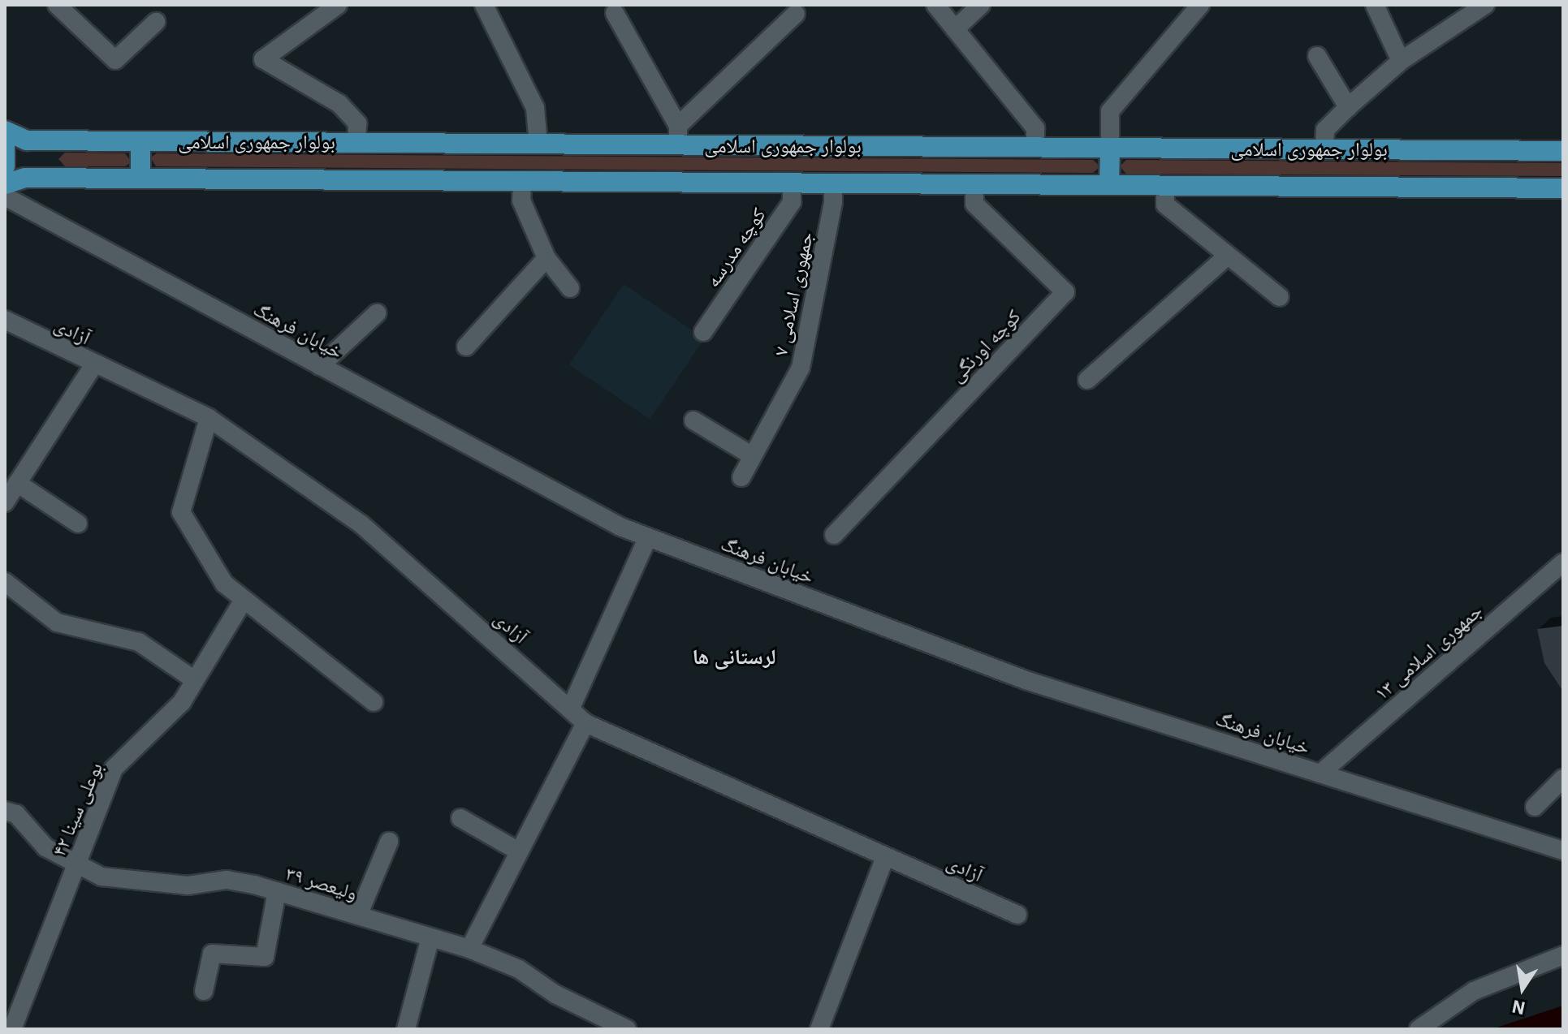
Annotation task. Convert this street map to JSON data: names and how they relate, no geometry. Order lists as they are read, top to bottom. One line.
{"streets":{"main road":["بولوار جمهوری اسلامی"],"street":["کوچه مدرسه","جمهوری اسلامی ۷","خیابان فرهنگ","آزادی","کوچه اورنگی","جمهوری اسلامی ۱۳","بوعلی سینا ۴۲","ولیعصر ۳۹"]},"crossings":[["بولوار جمهوری اسلامی","کوچه مدرسه"],["بولوار جمهوری اسلامی","جمهوری اسلامی ۷"],["بولوار جمهوری اسلامی","کوچه اورنگی"],["خیابان فرهنگ","جمهوری اسلامی ۱۳"],["بوعلی سینا ۴۲","ولیعصر ۳۹"]],"districts":["لرستانی ها"],"north":"bottom"}
